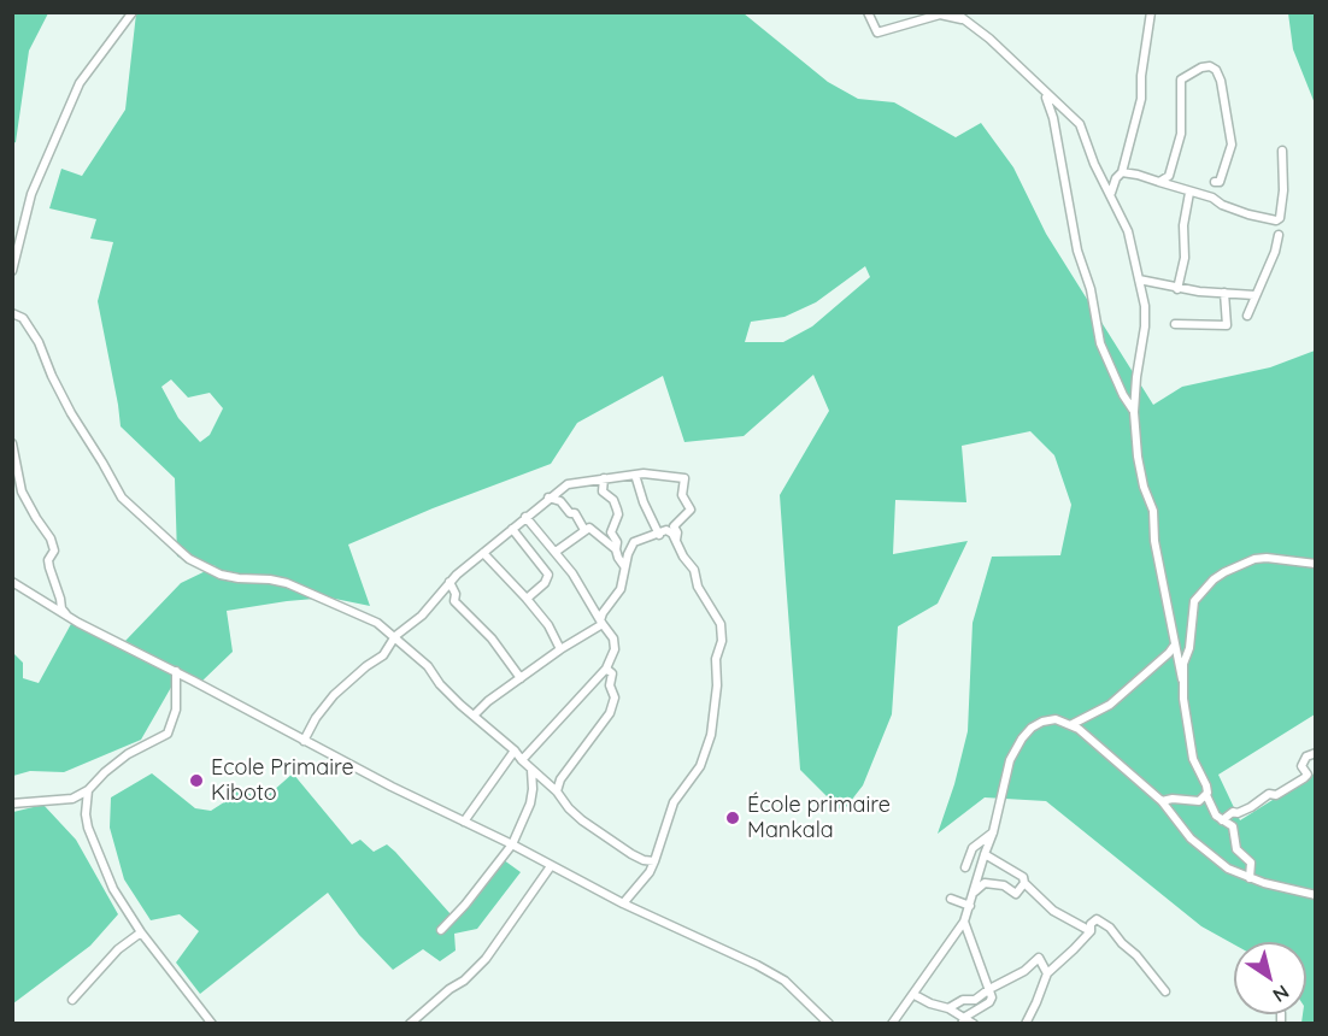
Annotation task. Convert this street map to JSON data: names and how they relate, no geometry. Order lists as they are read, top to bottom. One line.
{"places":["Ecole Primaire Kiboto","École primaire Mankala"],"north":"bottom right"}
